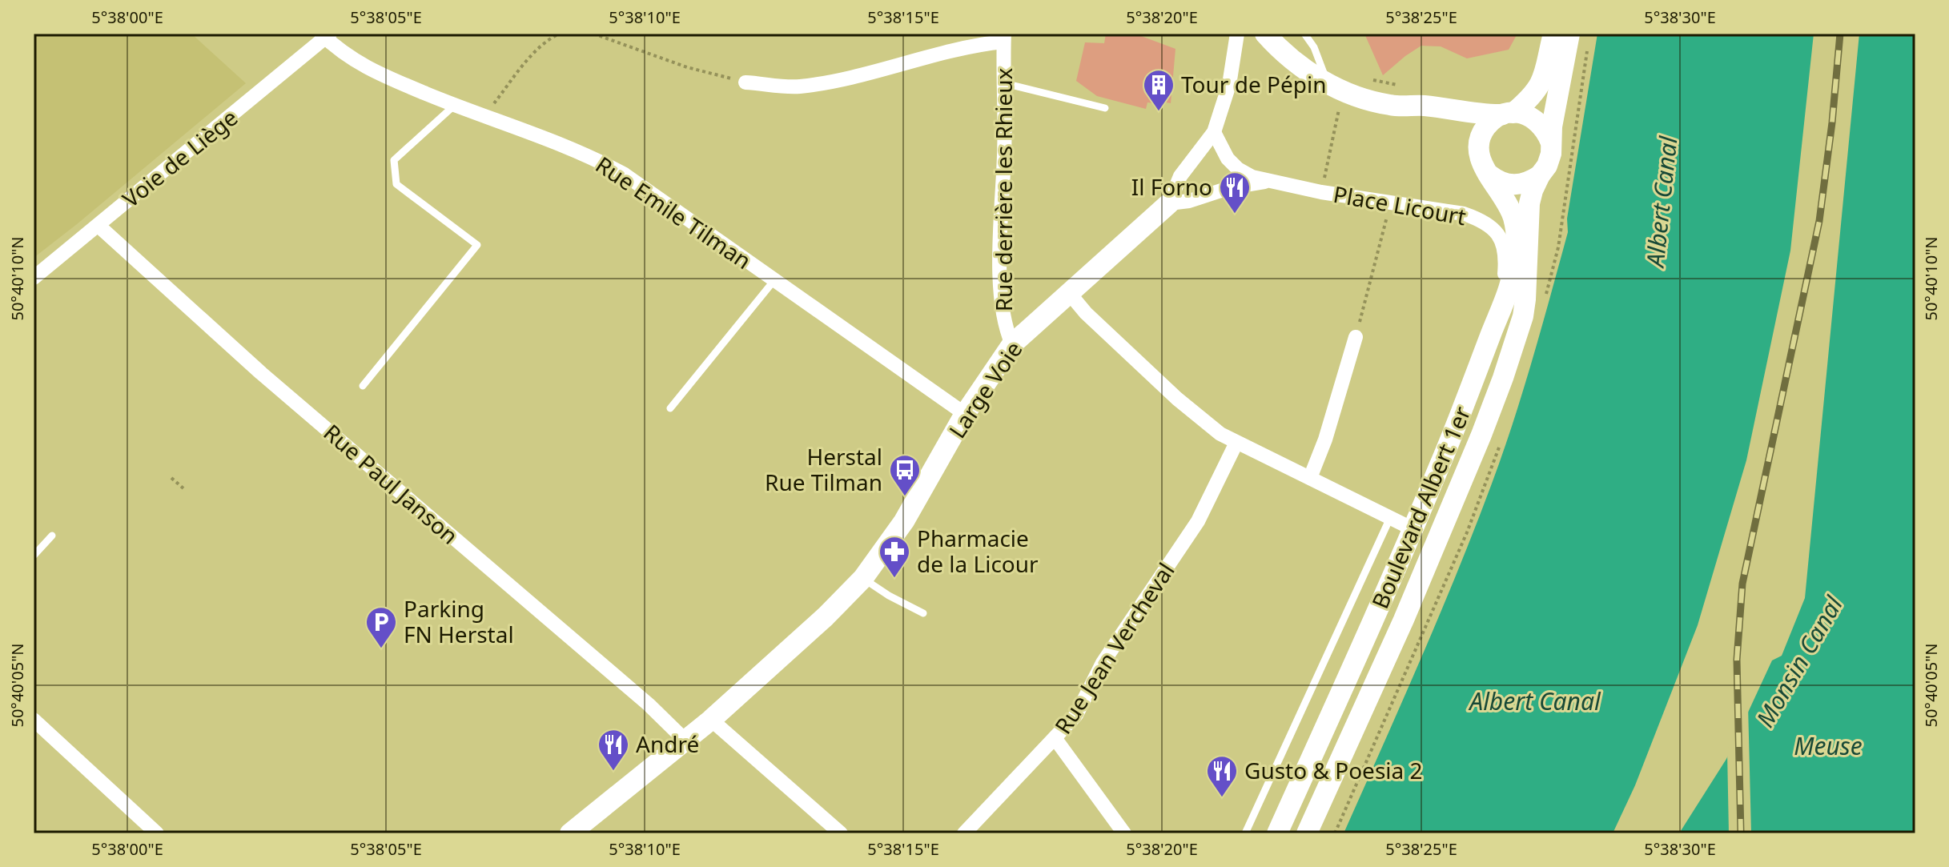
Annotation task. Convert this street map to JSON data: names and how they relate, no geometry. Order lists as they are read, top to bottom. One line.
{"streets":{"main road":["Large Voie","Boulevard Albert 1er"],"street":["Voie de Liège","Rue derrière les Rhieux","Place Licourt","Rue Emile Tilman","Rue Paul Janson","Rue Jean Vercheval"]},"crossings":[["Voie de Liège","Rue Emile Tilman"],["Voie de Liège","Rue Paul Janson"],["Rue derrière les Rhieux","Large Voie"],["Place Licourt","Large Voie"],["Place Licourt","Boulevard Albert 1er"],["Rue Emile Tilman","Large Voie"],["Large Voie","Rue Paul Janson"]],"water":["Albert Canal","Monsin Canal","Meuse"],"places":{"building":["Tour de Pépin"],"restaurant":["Il Forno","André","Gusto & Poesia 2"],"bus stop":["Herstal Rue Tilman"],"pharmacy":["Pharmacie de la Licour"],"parking":["Parking FN Herstal"]},"coordinates":["5°38'00\"E","5°38'05\"E","5°38'10\"E","5°38'15\"E","5°38'20\"E","5°38'25\"E","5°38'30\"E","50°40'10\"N","50°40'05\"N"]}
